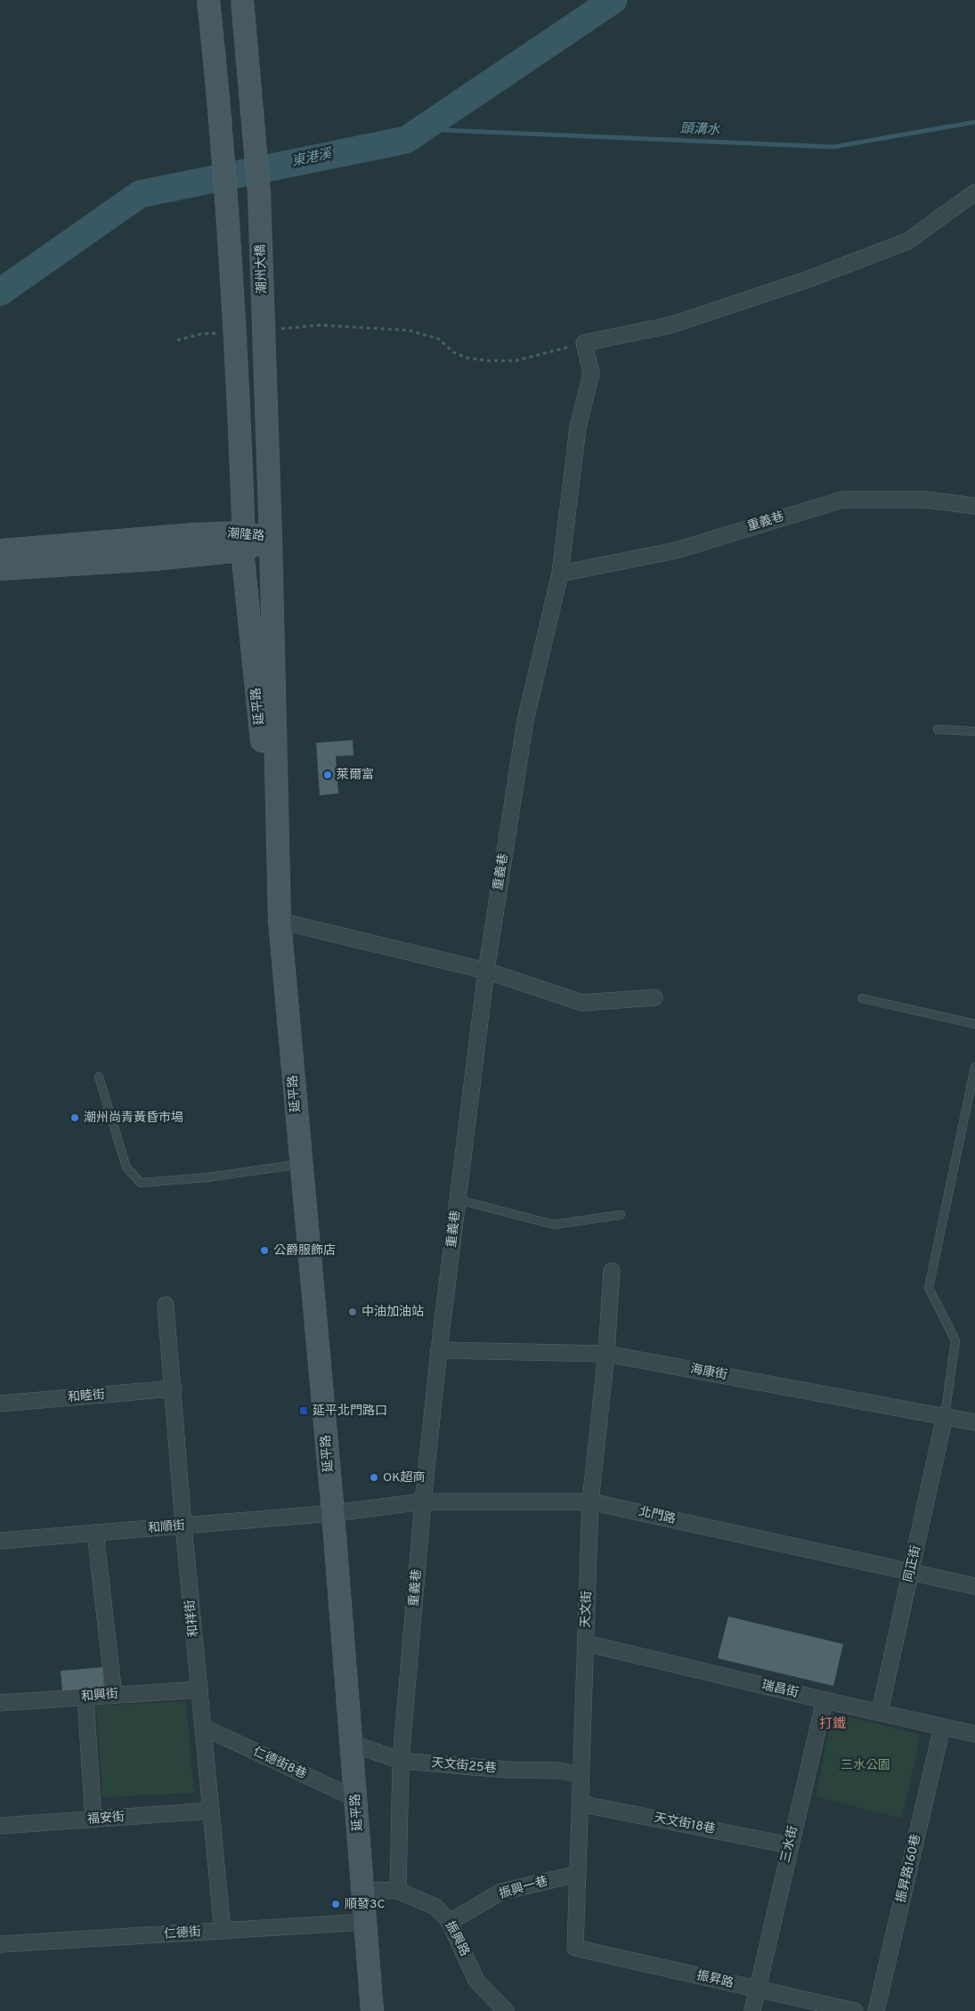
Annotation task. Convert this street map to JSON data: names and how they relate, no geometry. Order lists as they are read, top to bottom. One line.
{"streets":{"street":["潮州大橋","重義巷","潮隆路","延平路","海康街","和睦街","北門路","和順街","同正街","天文街","和祥街","瑞昌街","和興街","仁德街8巷","天文街25巷","福安街","天文街18巷","三水街","振昇路160巷","振興一巷","仁德街","振興路","振昇路"]},"crossings":[["潮州大橋","潮隆路"],["潮州大橋","延平路"],["重義巷","海康街"],["重義巷","北門路"],["重義巷","天文街25巷"],["重義巷","振興路"],["潮隆路","延平路"],["延平路","北門路"],["延平路","和順街"],["延平路","仁德街8巷"],["延平路","天文街25巷"],["延平路","仁德街"],["延平路","振興路"],["海康街","同正街"],["海康街","天文街"],["和睦街","和祥街"],["北門路","和順街"],["北門路","同正街"],["北門路","天文街"],["和順街","和祥街"],["同正街","瑞昌街"],["天文街","瑞昌街"],["天文街","天文街25巷"],["天文街","天文街18巷"],["天文街","振興一巷"],["天文街","振昇路"],["和祥街","和興街"],["和祥街","仁德街8巷"],["和祥街","福安街"],["和祥街","仁德街"],["瑞昌街","三水街"],["瑞昌街","振昇路160巷"],["天文街18巷","三水街"],["三水街","振昇路"],["振興一巷","振興路"]],"districts":["打鐵"],"water":["頭溝水","東港溪"],"parks":["三水公園"],"places":{"other":["萊爾富","潮州尚青黃昏市場","公爵服飾店","中油加油站","OK超商","順發3C"],"transit":["延平北門路口"]}}
